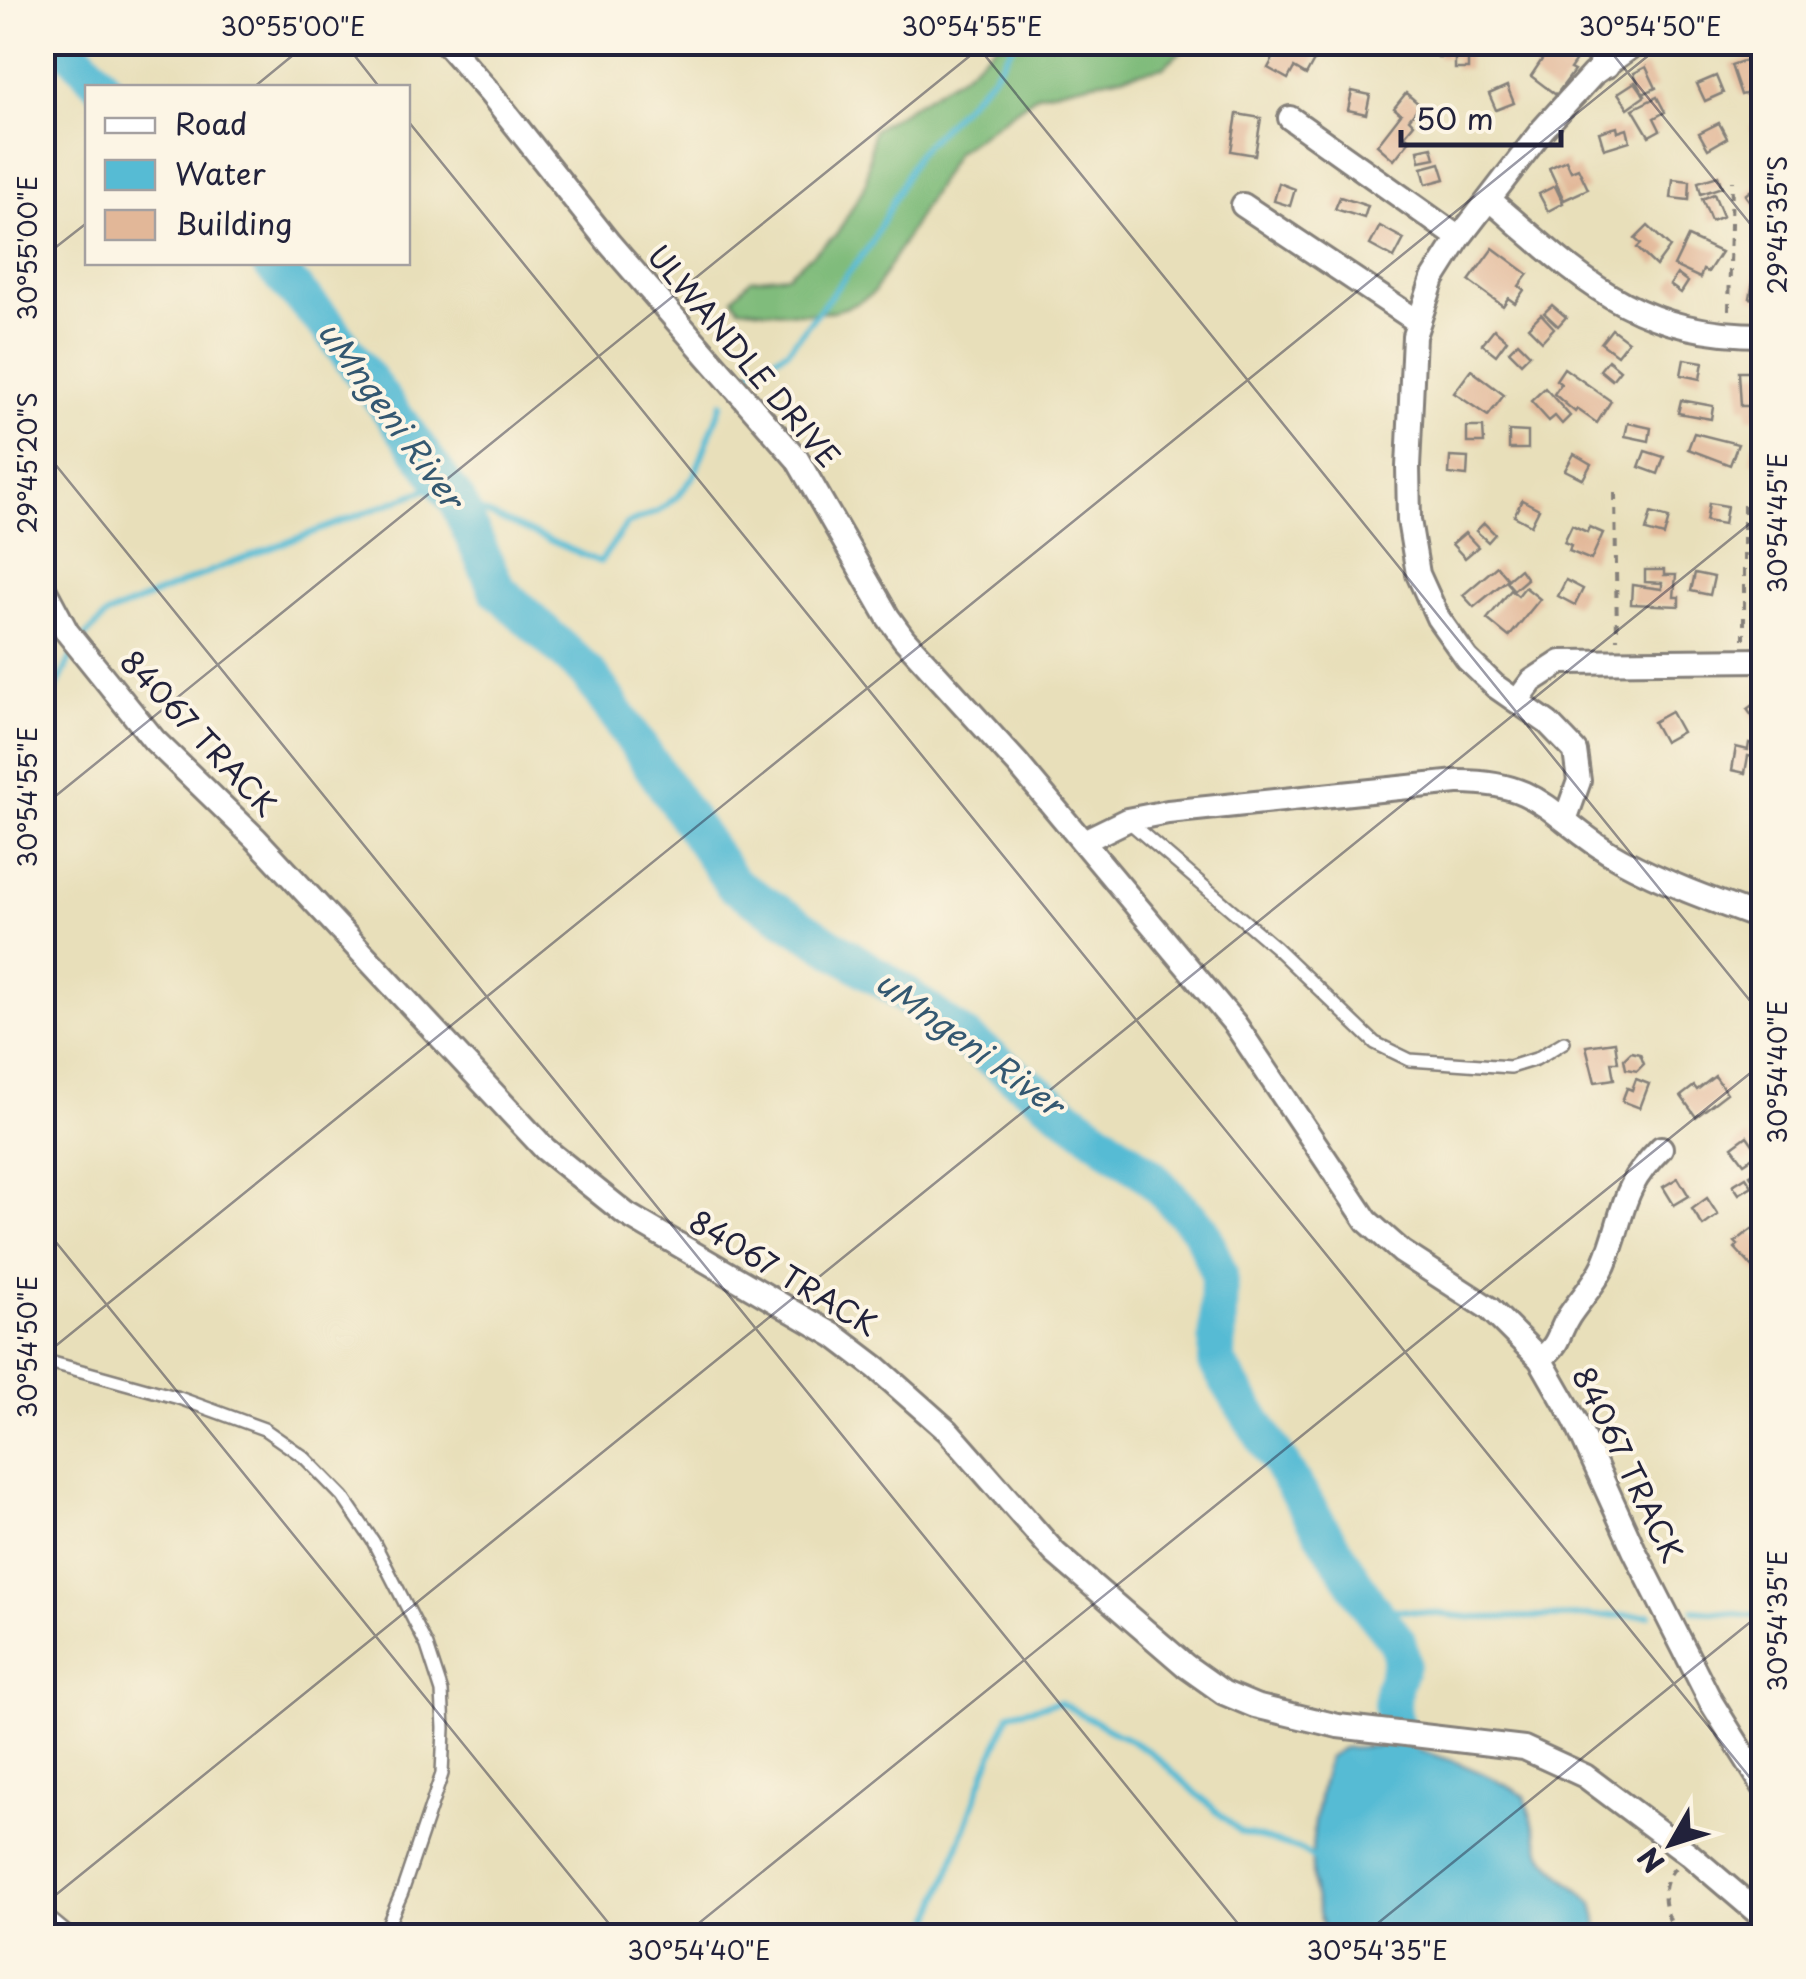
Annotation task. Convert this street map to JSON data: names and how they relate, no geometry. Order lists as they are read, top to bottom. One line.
{"streets":{"street":["ULWANDLE DRIVE","84067 TRACK"]},"crossings":[["ULWANDLE DRIVE","84067 TRACK"]],"water":["uMngeni River"],"legend":["Road","Water","Building"],"scale_bar":"50 m","north":"bottom left","coordinates":["30°55'00\"E","30°54'55\"E","30°54'50\"E","29°45'35\"S","29°45'20\"S","30°54'45\"E","30°54'40\"E","30°54'35\"E"]}
